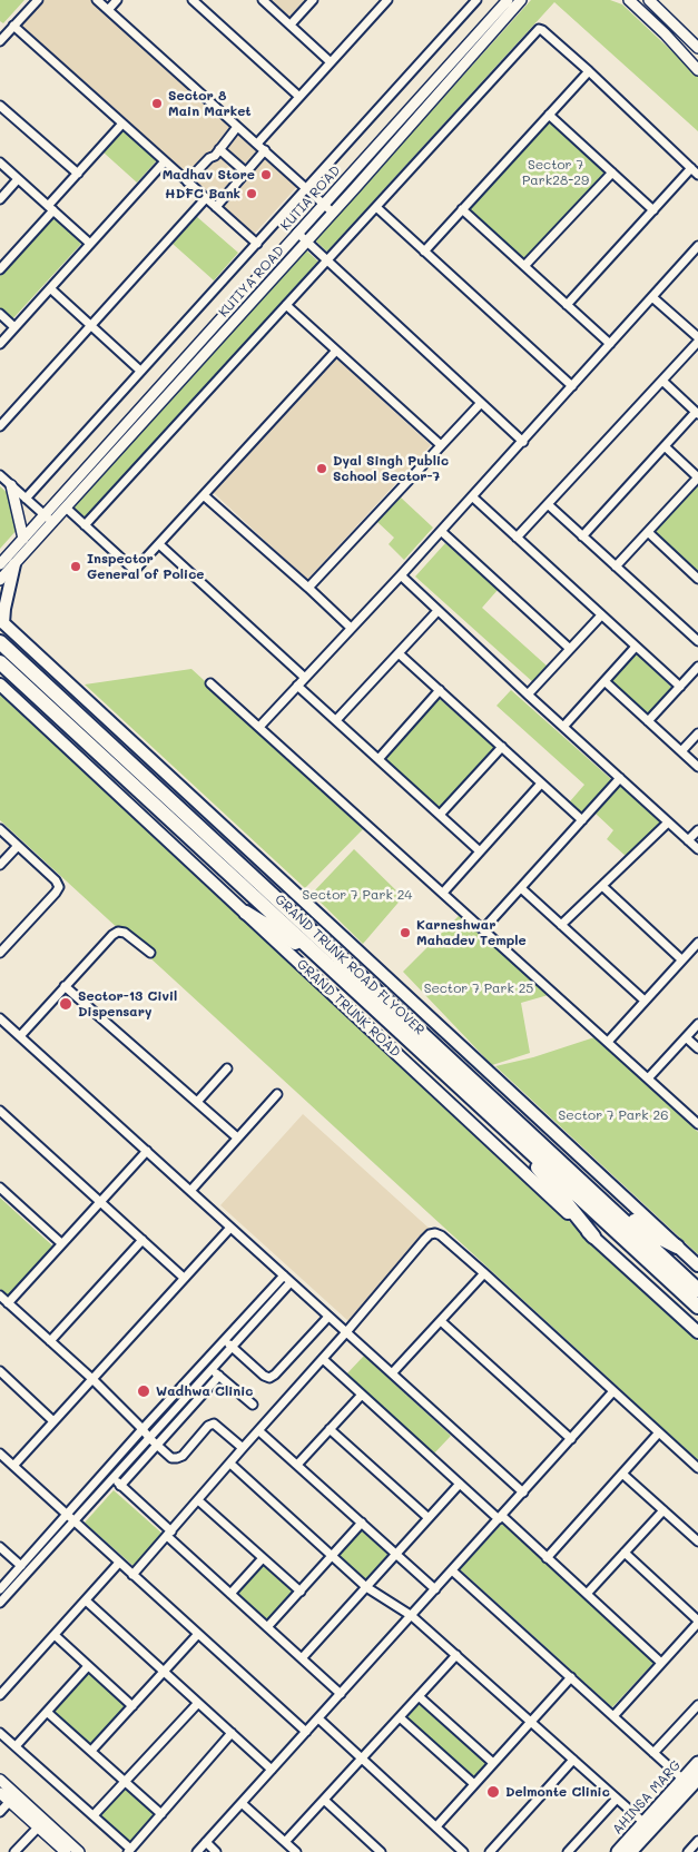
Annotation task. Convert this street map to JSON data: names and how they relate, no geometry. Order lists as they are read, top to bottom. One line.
{"streets":{"highway":["GRAND TRUNK ROAD FLYOVER","GRAND TRUNK ROAD","AHINSA MARG"],"street":["KUTIA ROAD","KUTIYA ROAD"]},"crossings":[["KUTIA ROAD","KUTIYA ROAD"],["GRAND TRUNK ROAD FLYOVER","GRAND TRUNK ROAD"]],"parks":["Sector 7 Park28-29","Sector 7 Park 24","Sector 7 Park 25","Sector 7 Park 26"],"places":["Sector 8 Main Market","Madhav Store","HDFC Bank","Dyal Singh Public School Sector-7","Inspector General of Police","Karneshwar Mahadev Temple","Sector-13 Civil Dispensary","Wadhwa Clinic","Delmonte Clinic"]}
